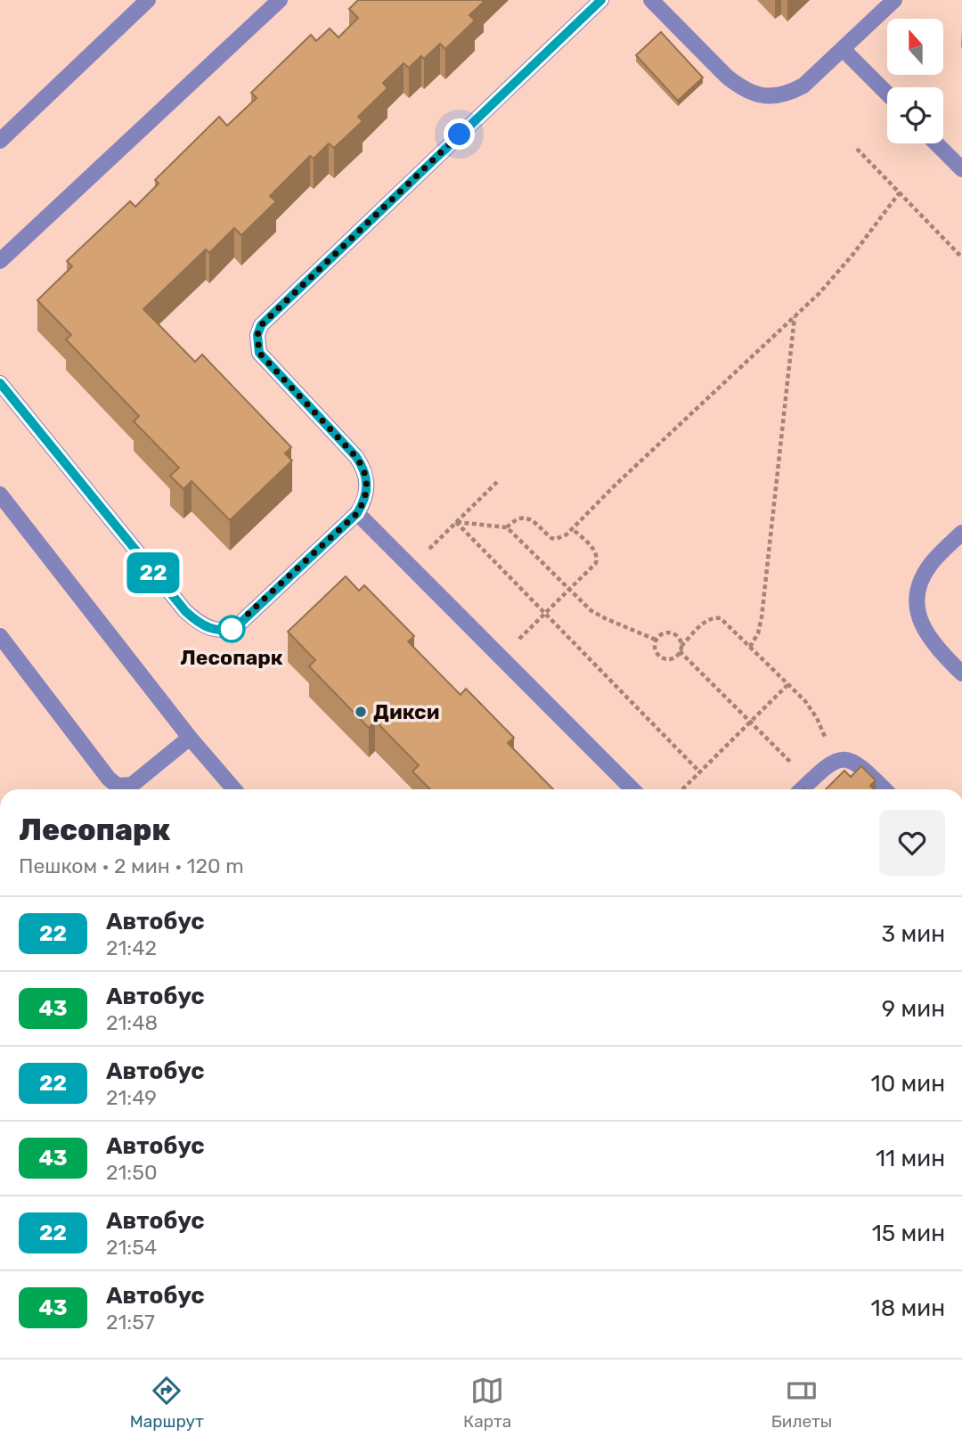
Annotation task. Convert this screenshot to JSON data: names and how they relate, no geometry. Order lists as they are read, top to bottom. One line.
{"places":["Лесопарк","Дикси"],"lines":["bus line 22"],"north":"top","page":{"on_map":"22","heading":["Лесопарк","Пешком · 2 мин · 120 m"],"list":[{"mark":"22","name":"Автобус","note":"21:42","value":"3 мин"},{"mark":"43","name":"Автобус","note":"21:48","value":"9 мин"},{"mark":"22","name":"Автобус","note":"21:49","value":"10 мин"},{"mark":"43","name":"Автобус","note":"21:50","value":"11 мин"},{"mark":"22","name":"Автобус","note":"21:54","value":"15 мин"},{"mark":"43","name":"Автобус","note":"21:57","value":"18 мин"}],"tabs":["Маршрут","Карта","Билеты"]}}
